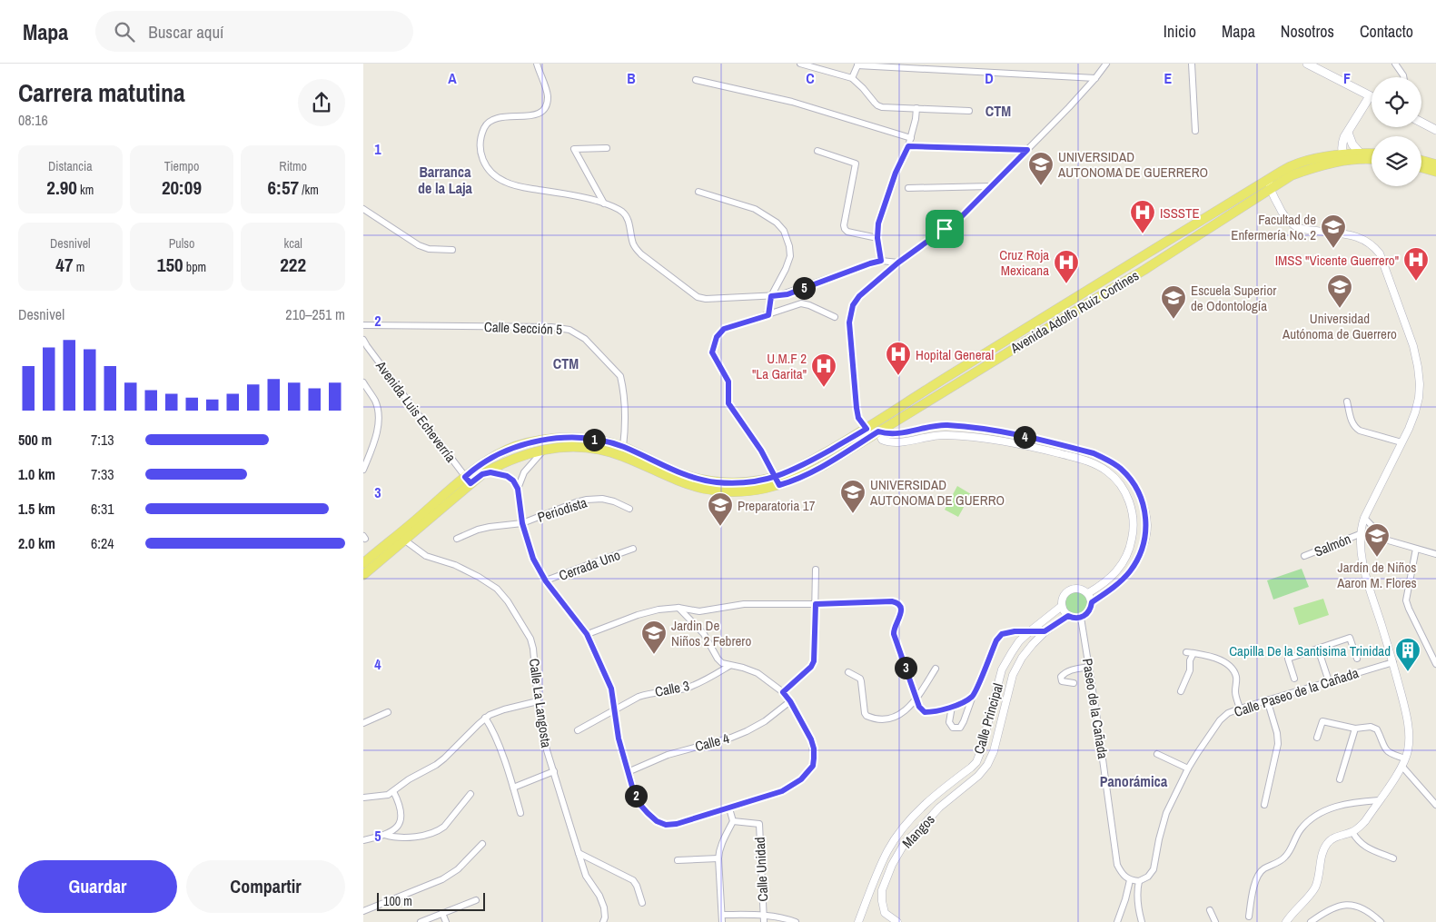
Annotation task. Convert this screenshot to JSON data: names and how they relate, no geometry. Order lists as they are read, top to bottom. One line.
{"streets":{"main road":["Avenida Adolfo Ruiz Cortines"],"street":["Calle Sección 5","Avenida Luis Echeverría","Periodista","Salmón","Cerrada Uno","Calle 3","Calle Paseo de la Cañada","Calle La Langosta","Paseo de la Cañada","Calle Principal","Calle 4","Mangos","Calle Unidad"]},"crossings":[["Avenida Adolfo Ruiz Cortines","Calle Sección 5"],["Avenida Adolfo Ruiz Cortines","Avenida Luis Echeverría"],["Avenida Adolfo Ruiz Cortines","Calle La Langosta"],["Paseo de la Cañada","Calle Principal"],["Calle Principal","Mangos"]],"districts":["CTM","Barranca de la Laja","CTM","Panorámica"],"places":{"school or university":["UNIVERSIDAD AUTONOMA DE GUERRERO","Facultad de Enfermería No. 2","Universidad Autónoma de Guerrero","Escuela Superior de Odontología","UNIVERSIDAD AUTONOMA DE GUERRO","Preparatoria 17","Jardín de Niños Aaron M. Flores","Jardin De Niños 2 Febrero"],"hospital":["ISSSTE","IMSS \"Vicente Guerrero\"","Cruz Roja Mexicana","Hopital General","U.M.F 2 \"La Garita\""],"building":["Capilla De la Santisima Trinidad"]},"scale_bar":"100 m","page":{"header":"Mapa","search":"Buscar aquí","nav":["Inicio","Mapa","Nosotros","Contacto"],"heading":["Carrera matutina","08:16"],"stats":[["Distancia","2.90 km"],["Tiempo","20:09"],["Ritmo","6:57 /km"],["Desnivel","47 m"],["Pulso","150 bpm"],["kcal","222"]],"pins":["5","4","1","3","2"],"chart":["Desnivel","210–251 m"],"list":[{"name":"500 m","note":"7:13"},{"name":"1.0 km","note":"7:33"},{"name":"1.5 km","note":"6:31"},{"name":"2.0 km","note":"6:24"}],"buttons":["Guardar","Compartir"],"scale":"100 m"},"grid":{"columns":["A","B","C","D","E","F"],"rows":["1","2","3","4","5"]}}
